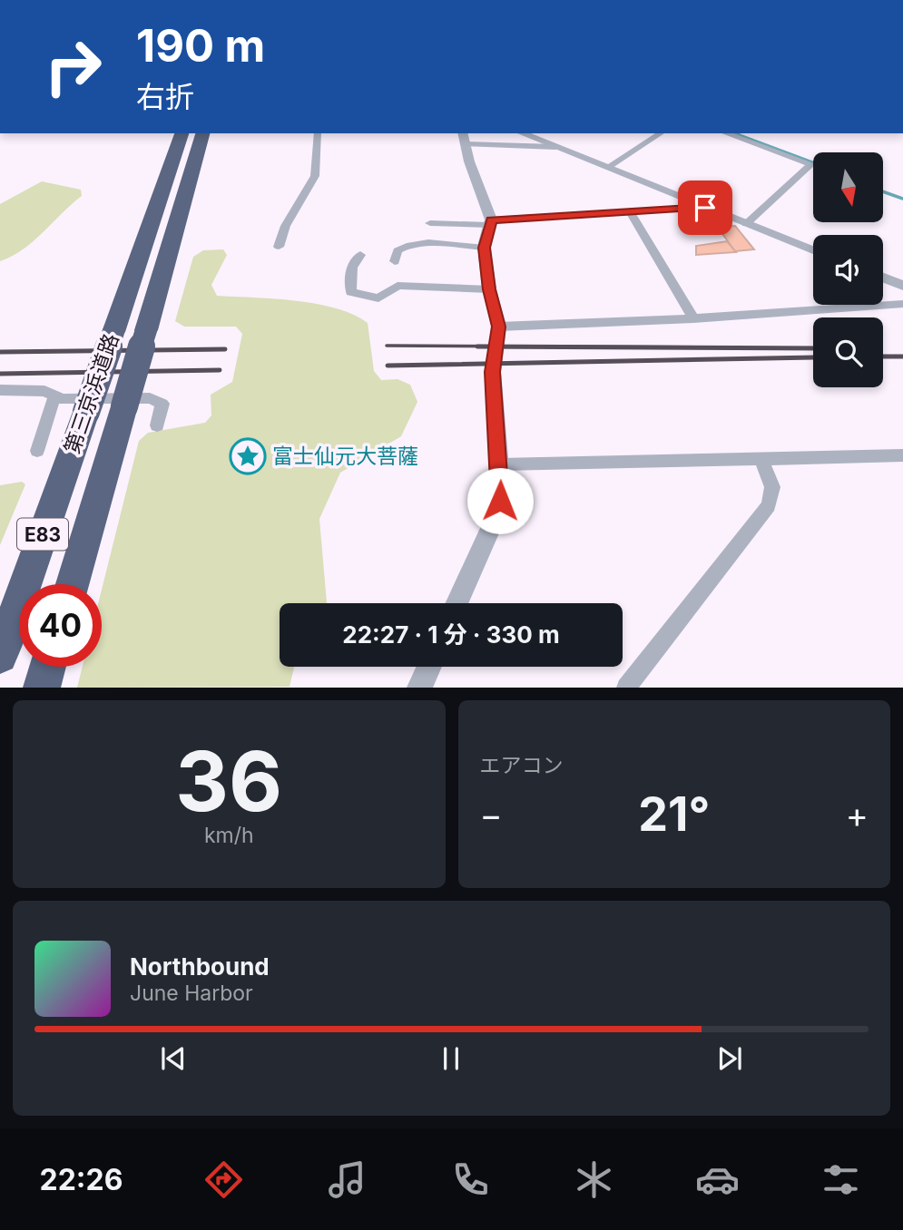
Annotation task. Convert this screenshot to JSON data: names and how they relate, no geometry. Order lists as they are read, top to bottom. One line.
{"streets":{"highway":["第三京浜道路","E83"]},"places":{"place":["富士仙元大菩薩"]},"north":"bottom","page":{"turn":["190 m","右折"],"limit":"40","trip":"22:27 · 1 分 · 330 m","tile":[["36","km/h"],"エアコン"],"heat":["−","21°","+"],"song":["Northbound","June Harbor"],"tabs":"22:26"}}
